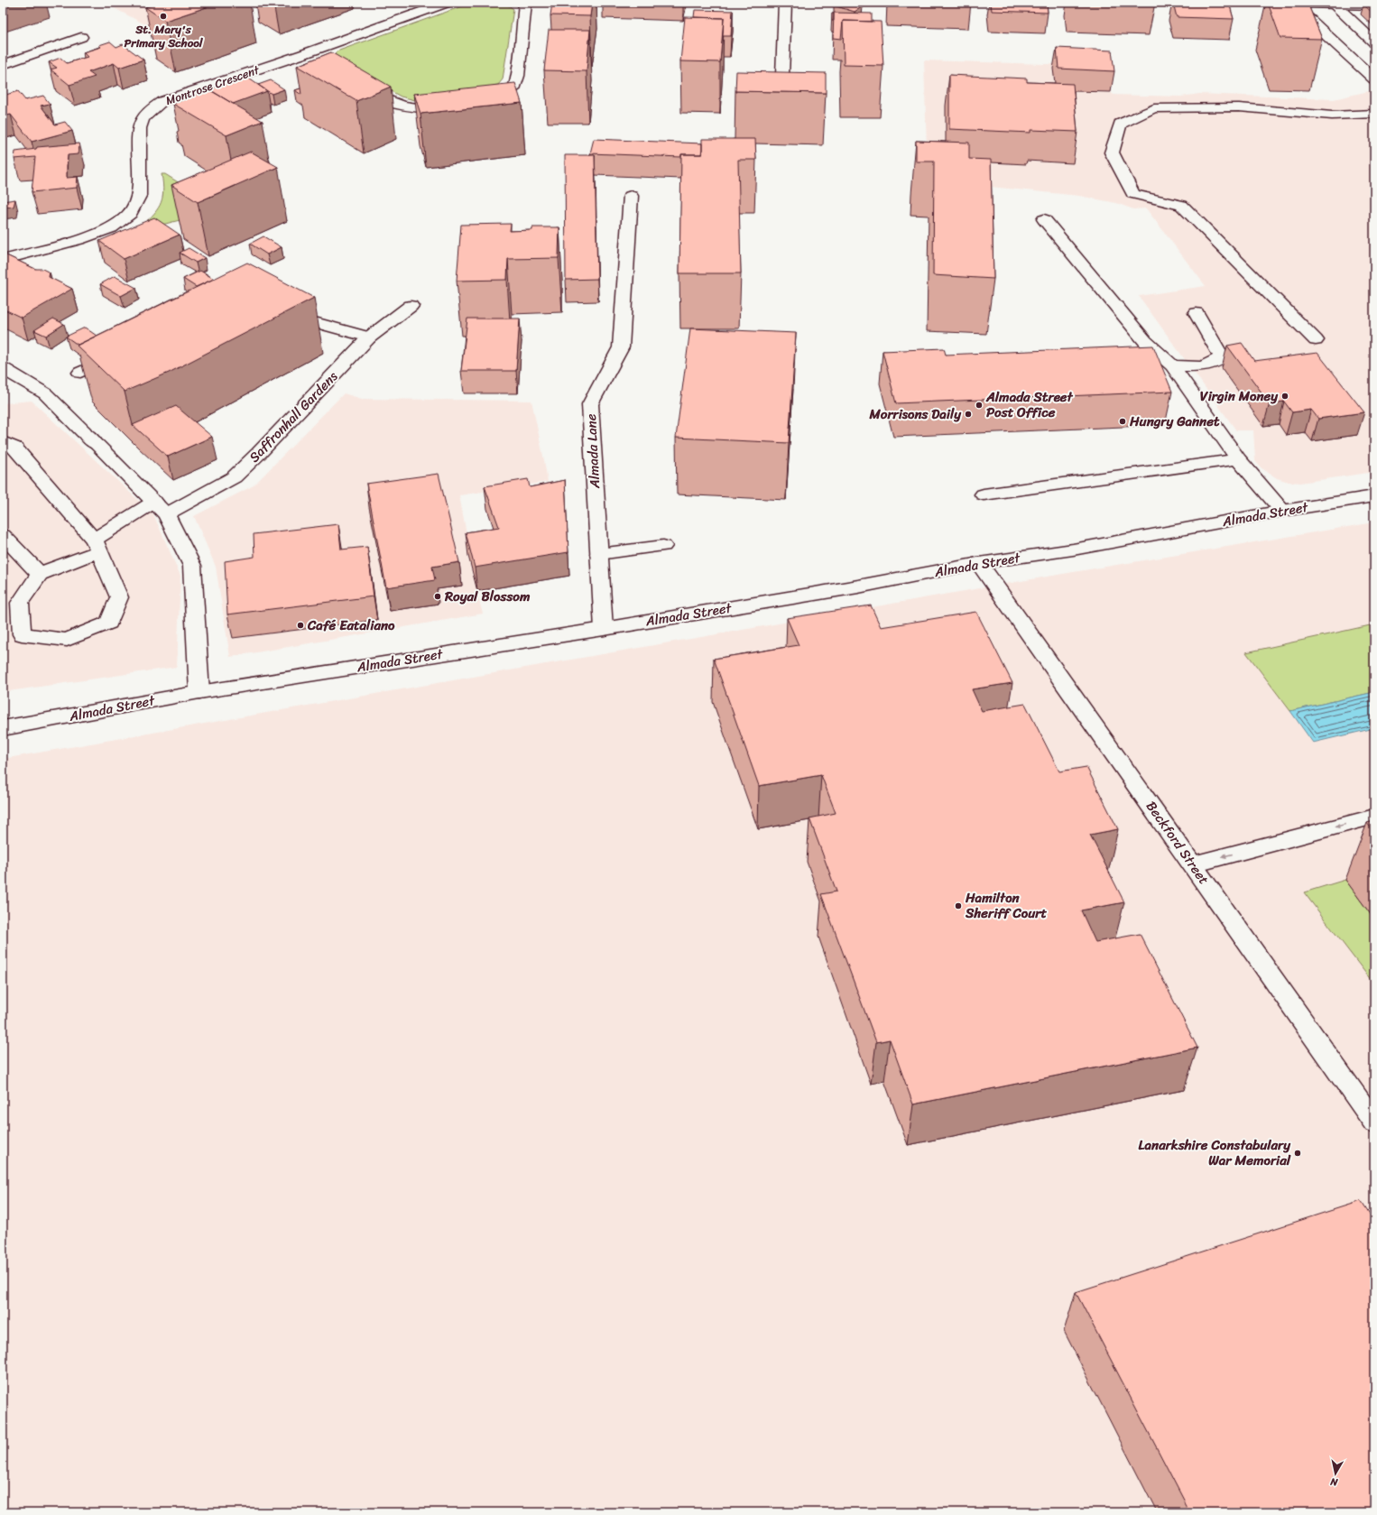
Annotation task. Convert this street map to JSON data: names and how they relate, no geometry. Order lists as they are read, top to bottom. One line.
{"streets":{"street":["Montrose Crescent","Saffronhall Gardens","Almada Lane","Almada Street","Beckford Street"]},"crossings":[["Almada Lane","Almada Street"],["Almada Street","Beckford Street"]],"places":["St. Mary's Primary School","Virgin Money","Almada Street Post Office","Morrisons Daily","Hungry Gannet","Royal Blossom","Café Eataliano","Hamilton Sheriff Court","Lanarkshire Constabulary War Memorial"],"north":"bottom"}
